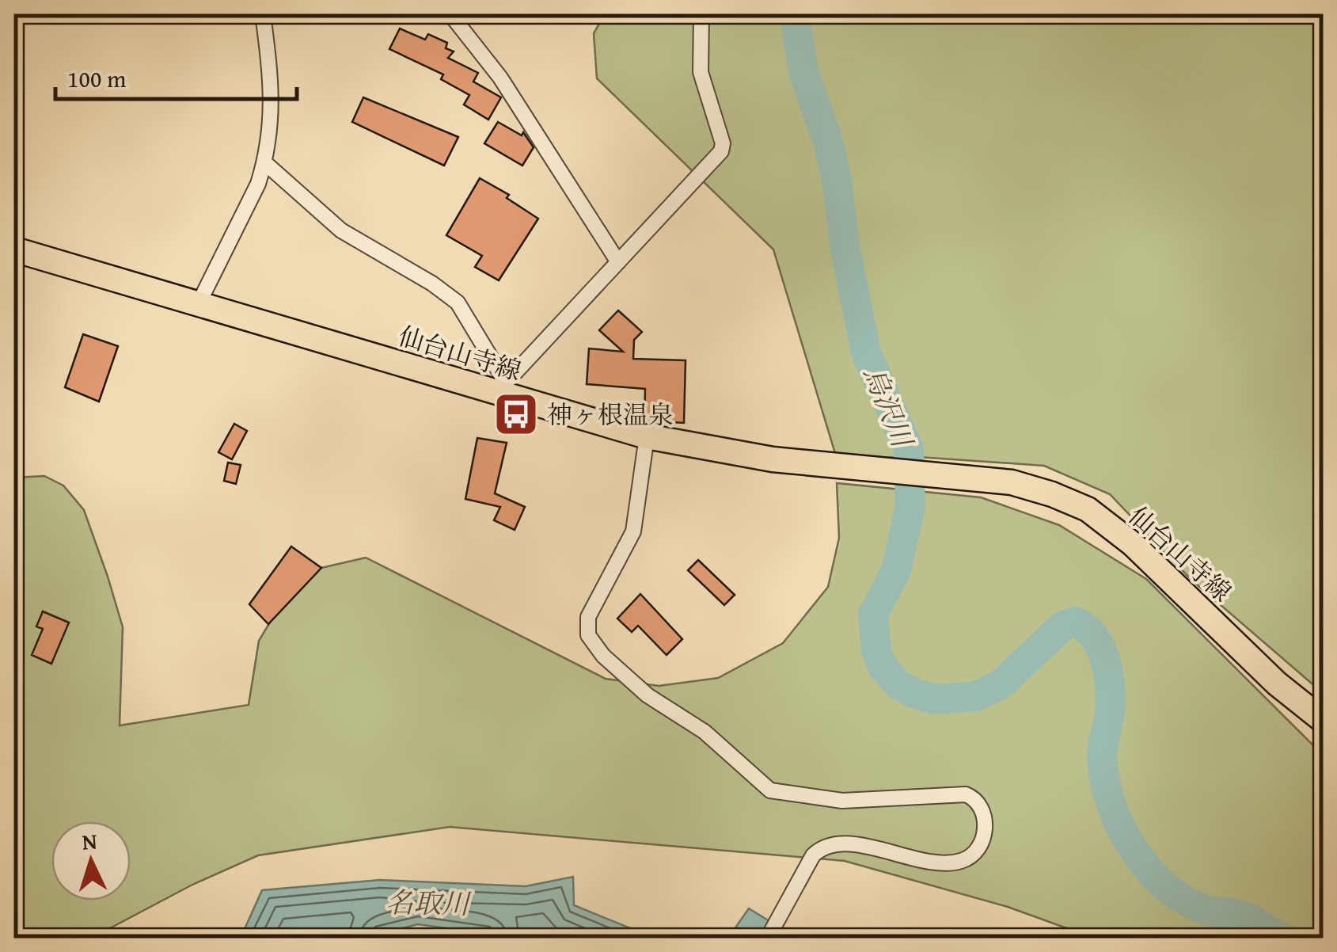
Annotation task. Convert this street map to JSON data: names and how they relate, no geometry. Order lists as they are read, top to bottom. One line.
{"streets":{"main road":["仙台山寺線"]},"water":["烏沢川","名取川"],"places":{"bus stop":["神ヶ根温泉"]},"scale_bar":"100 m","north":"top"}
